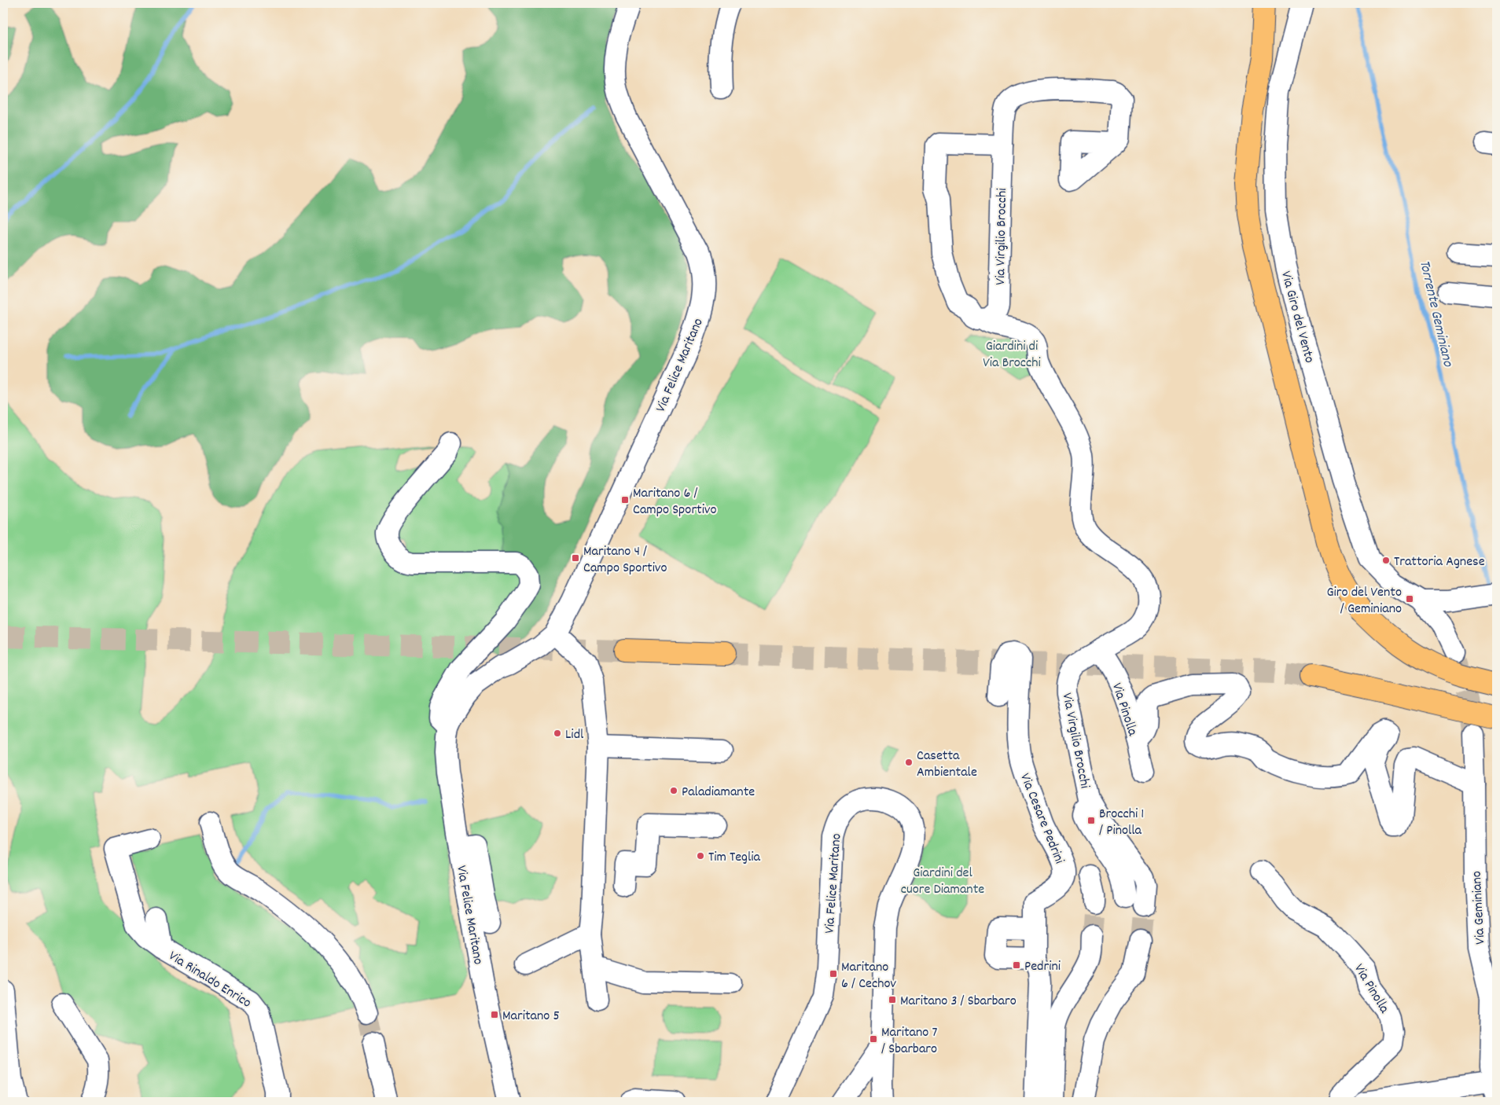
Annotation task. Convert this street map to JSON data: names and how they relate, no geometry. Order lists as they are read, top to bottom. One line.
{"streets":{"street":["Via Virgilio Brocchi","Via Giro del Vento","Via Felice Maritano","Via Pinolla","Via Cesare Pedrini","Via Geminiano","Via Rinaldo Enrico"]},"crossings":[["Via Virgilio Brocchi","Via Pinolla"]],"water":["Torrente Geminiano"],"parks":["Giardini di Via Brocchi","Giardini del cuore Diamante"],"places":{"transit":["Maritano 6 / Campo Sportivo","Maritano 4 / Campo Sportivo","Giro del Vento / Geminiano","Brocchi 1 / Pinolla","Pedrini","Maritano 6 / Cechov","Maritano 3 / Sbarbaro","Maritano 5","Maritano 7 / Sbarbaro"],"other":["Trattoria Agnese","Lidl","Casetta Ambientale","Paladiamante","Tim Teglia"]}}
